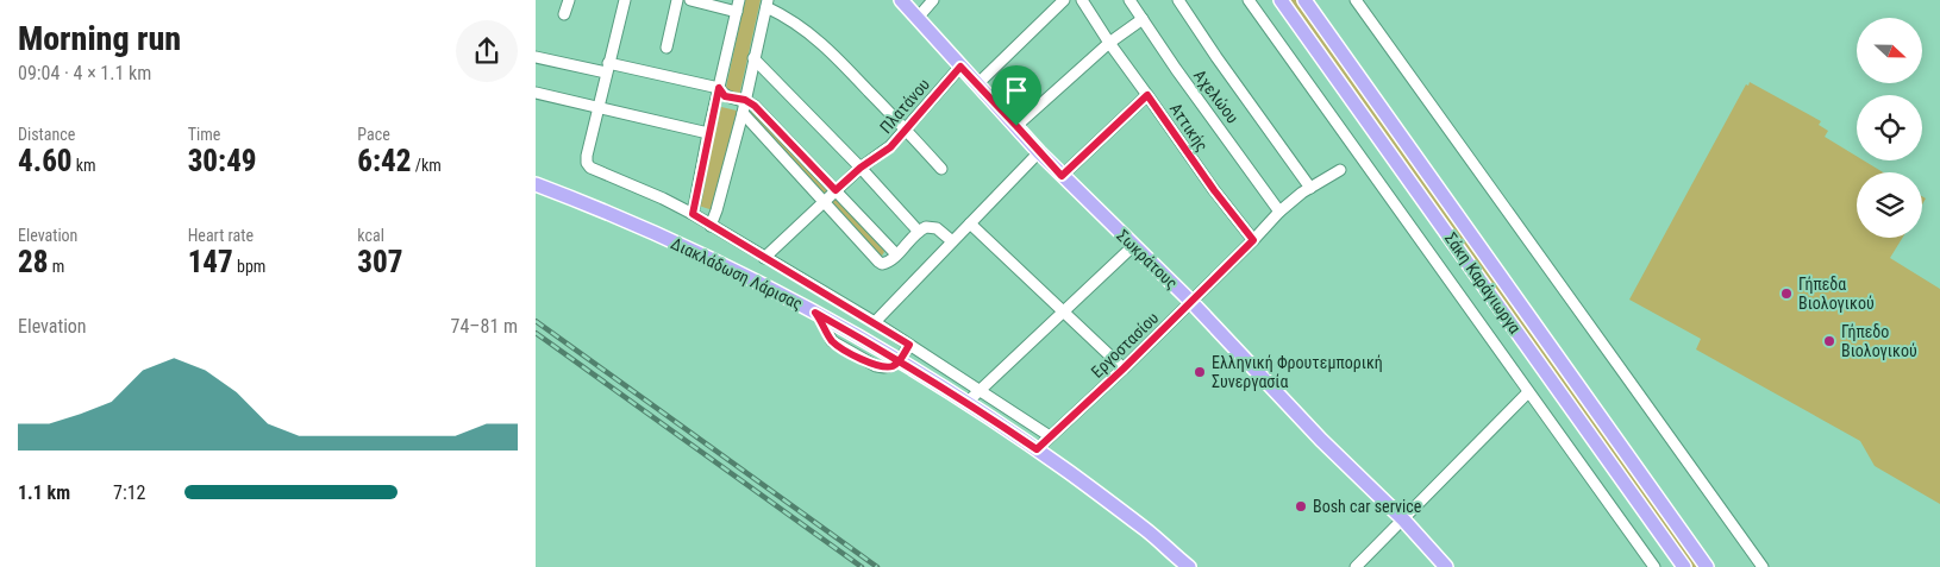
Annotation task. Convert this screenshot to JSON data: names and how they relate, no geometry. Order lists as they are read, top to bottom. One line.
{"streets":{"main road":["Σωκράτους","Διακλάδωση Λάρισας","Σάκη Καράγιωργα"],"street":["Αχελώου","Πλατάνου","Αττικής","Εργοστασίου"]},"crossings":[["Αχελώου","Εργοστασίου"],["Πλατάνου","Σωκράτους"],["Αττικής","Εργοστασίου"],["Σωκράτους","Εργοστασίου"],["Διακλάδωση Λάρισας","Εργοστασίου"]],"places":["Γήπεδα Βιολογικού","Γήπεδο Βιολογικού","Ελληνική Φρουτεμπορική Συνεργασία","Bosh car service"],"north":"right","page":{"heading":["Morning run","09:04 · 4 × 1.1 km"],"stats":[["Distance","4.60 km"],["Time","30:49"],["Pace","6:42 /km"],["Elevation","28 m"],["Heart rate","147 bpm"],["kcal","307"]],"chart":["Elevation","74–81 m"],"list":[{"name":"1.1 km","note":"7:12"}]}}
